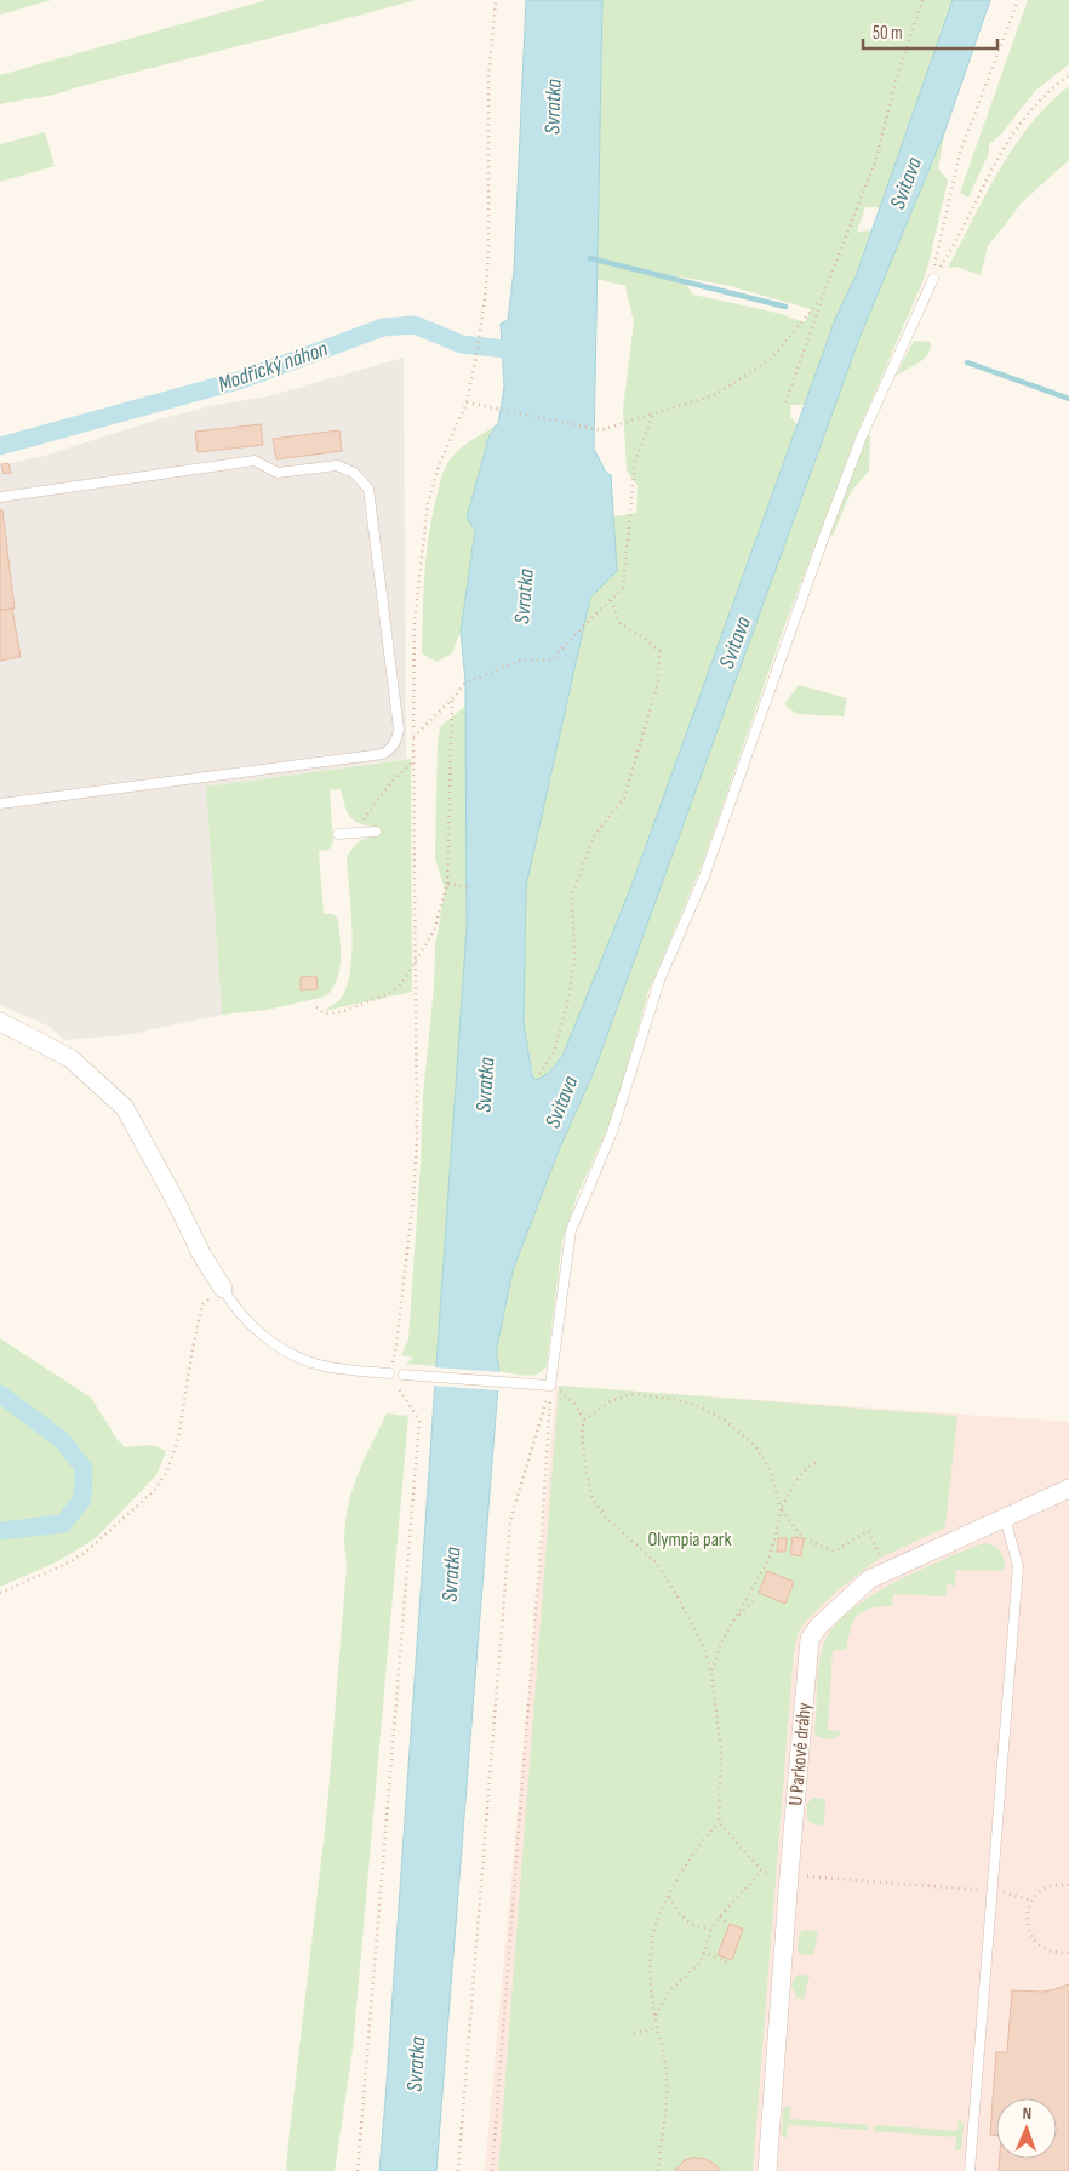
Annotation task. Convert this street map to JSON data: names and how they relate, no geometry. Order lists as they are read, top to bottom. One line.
{"streets":{"street":["U Parkové dráhy"]},"water":["Svratka","Svitava","Modřický náhon"],"parks":["Olympia park"],"scale_bar":"50 m","north":"top"}
